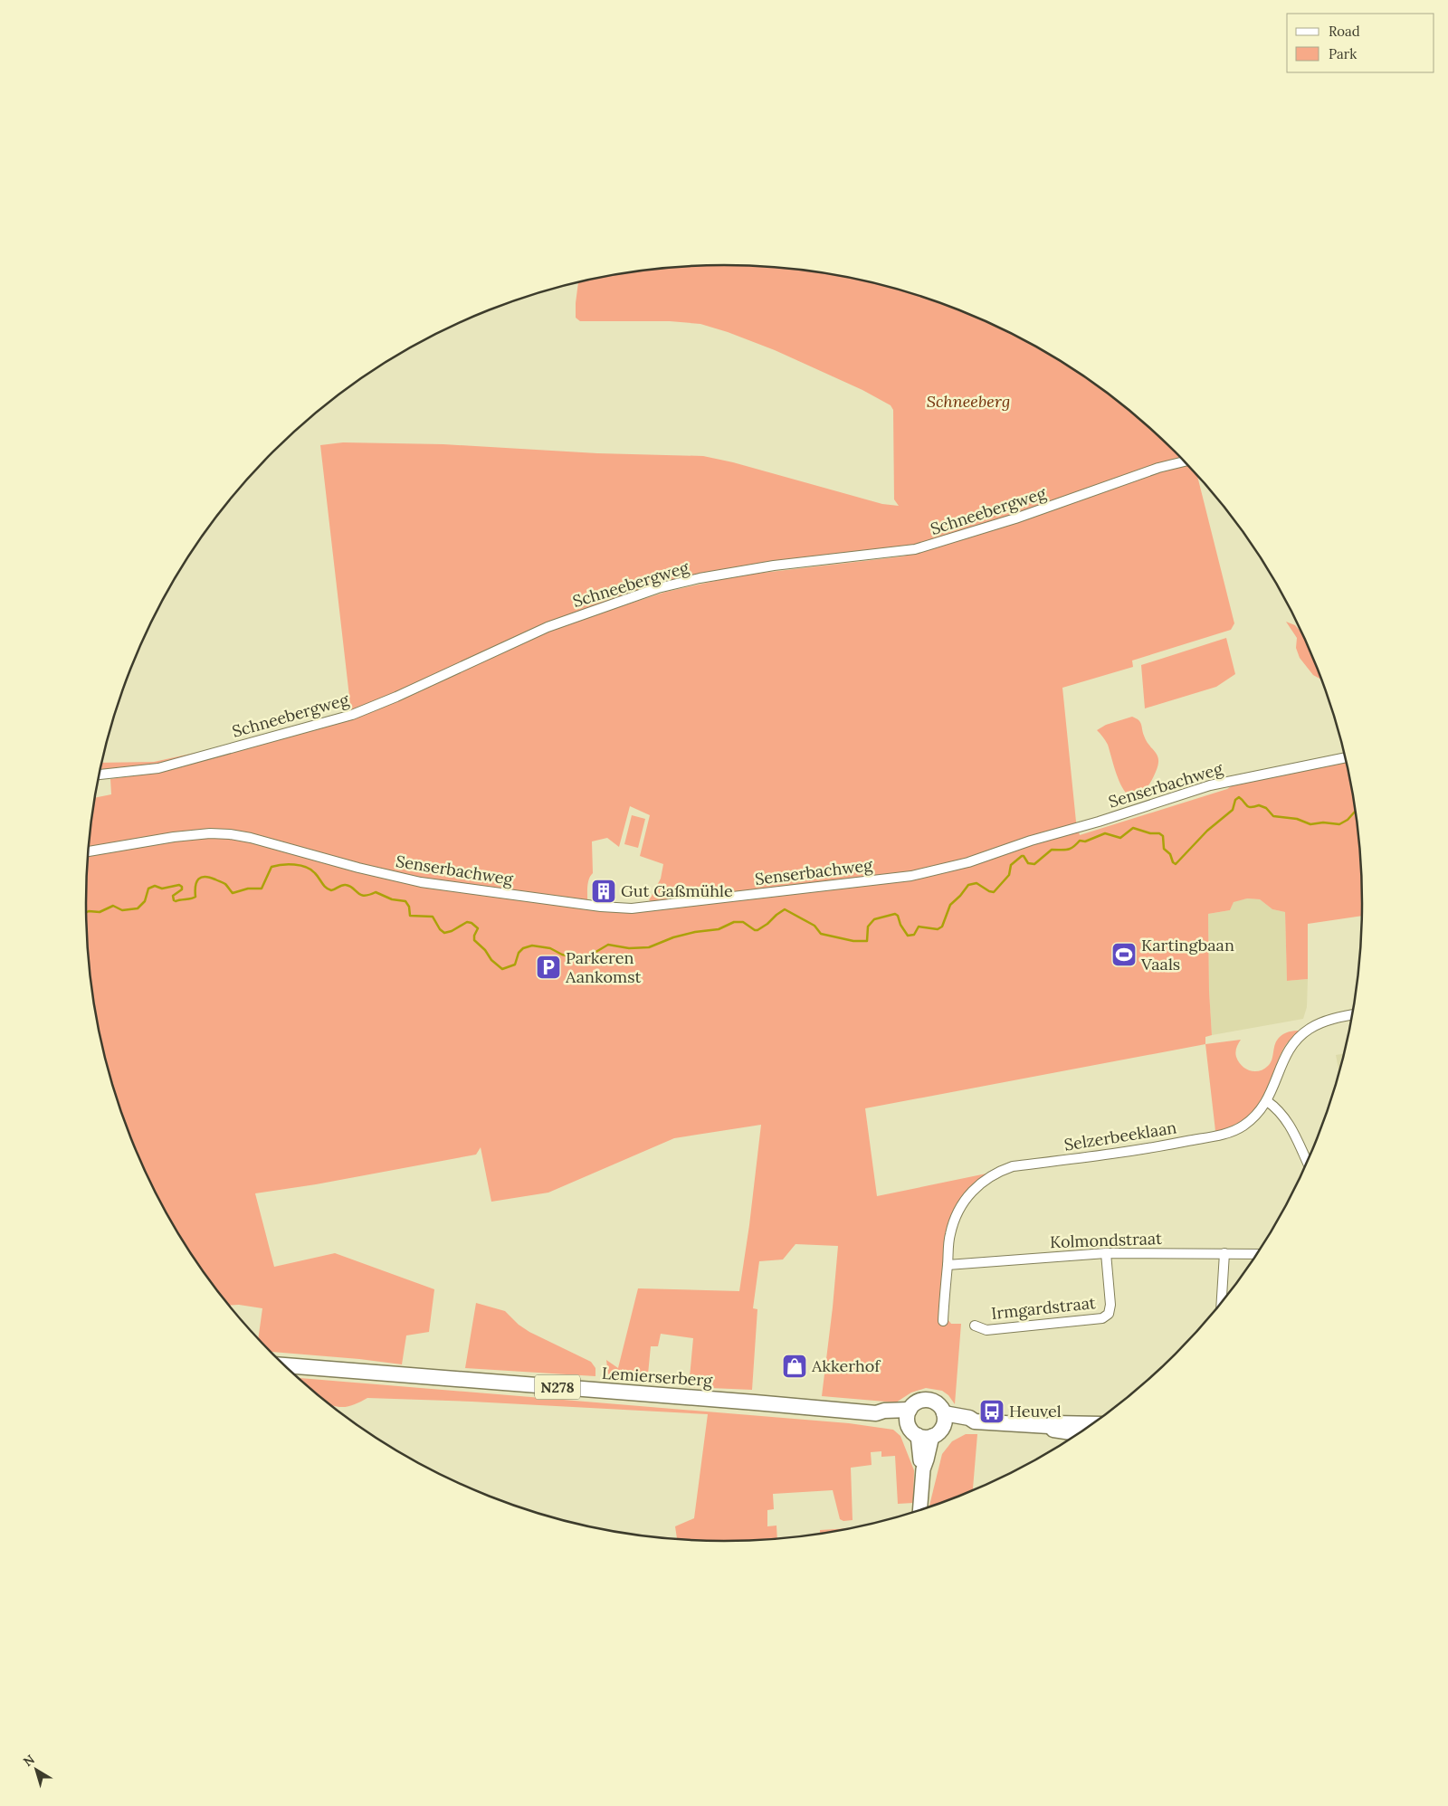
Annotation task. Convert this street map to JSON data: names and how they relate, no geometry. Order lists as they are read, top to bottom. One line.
{"streets":{"main road":["Lemierserberg","N278"],"street":["Schneebergweg","Senserbachweg","Selzerbeeklaan","Kolmondstraat","Irmgardstraat"]},"crossings":[["Selzerbeeklaan","Kolmondstraat"],["Kolmondstraat","Irmgardstraat"],["Lemierserberg","N278"]],"parks":["Schneeberg"],"places":{"building":["Gut Gaßmühle"],"sports":["Kartingbaan Vaals"],"parking":["Parkeren Aankomst"],"shop":["Akkerhof"],"bus stop":["Heuvel"]},"legend":["Road","Park"],"north":"top left"}
